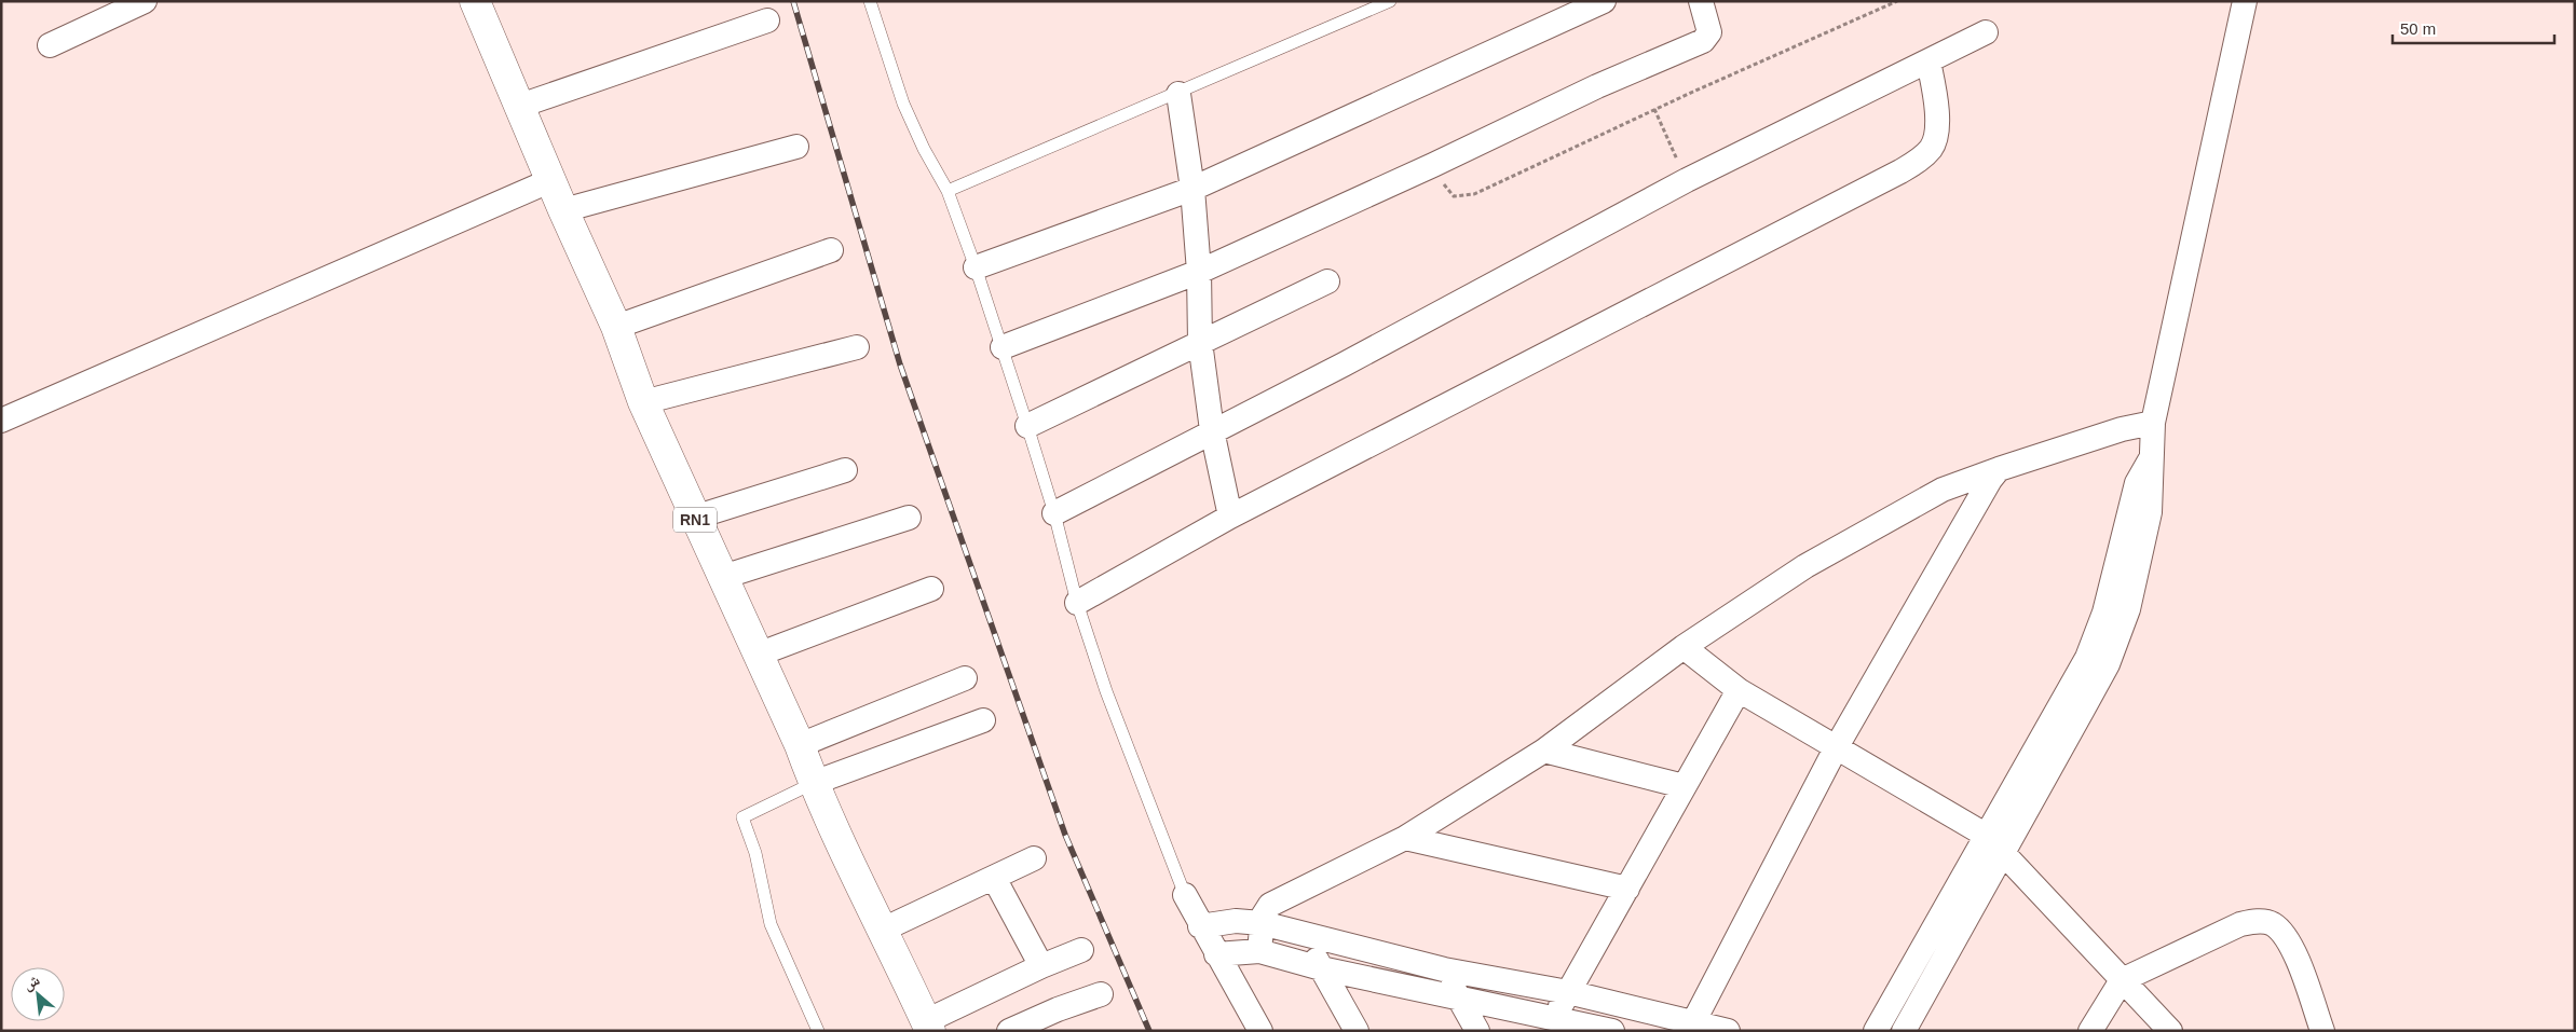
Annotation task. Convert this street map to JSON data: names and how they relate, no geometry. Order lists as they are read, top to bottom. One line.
{"streets":{"main road":["RN1"]},"scale_bar":"50 m","north":"top left"}
